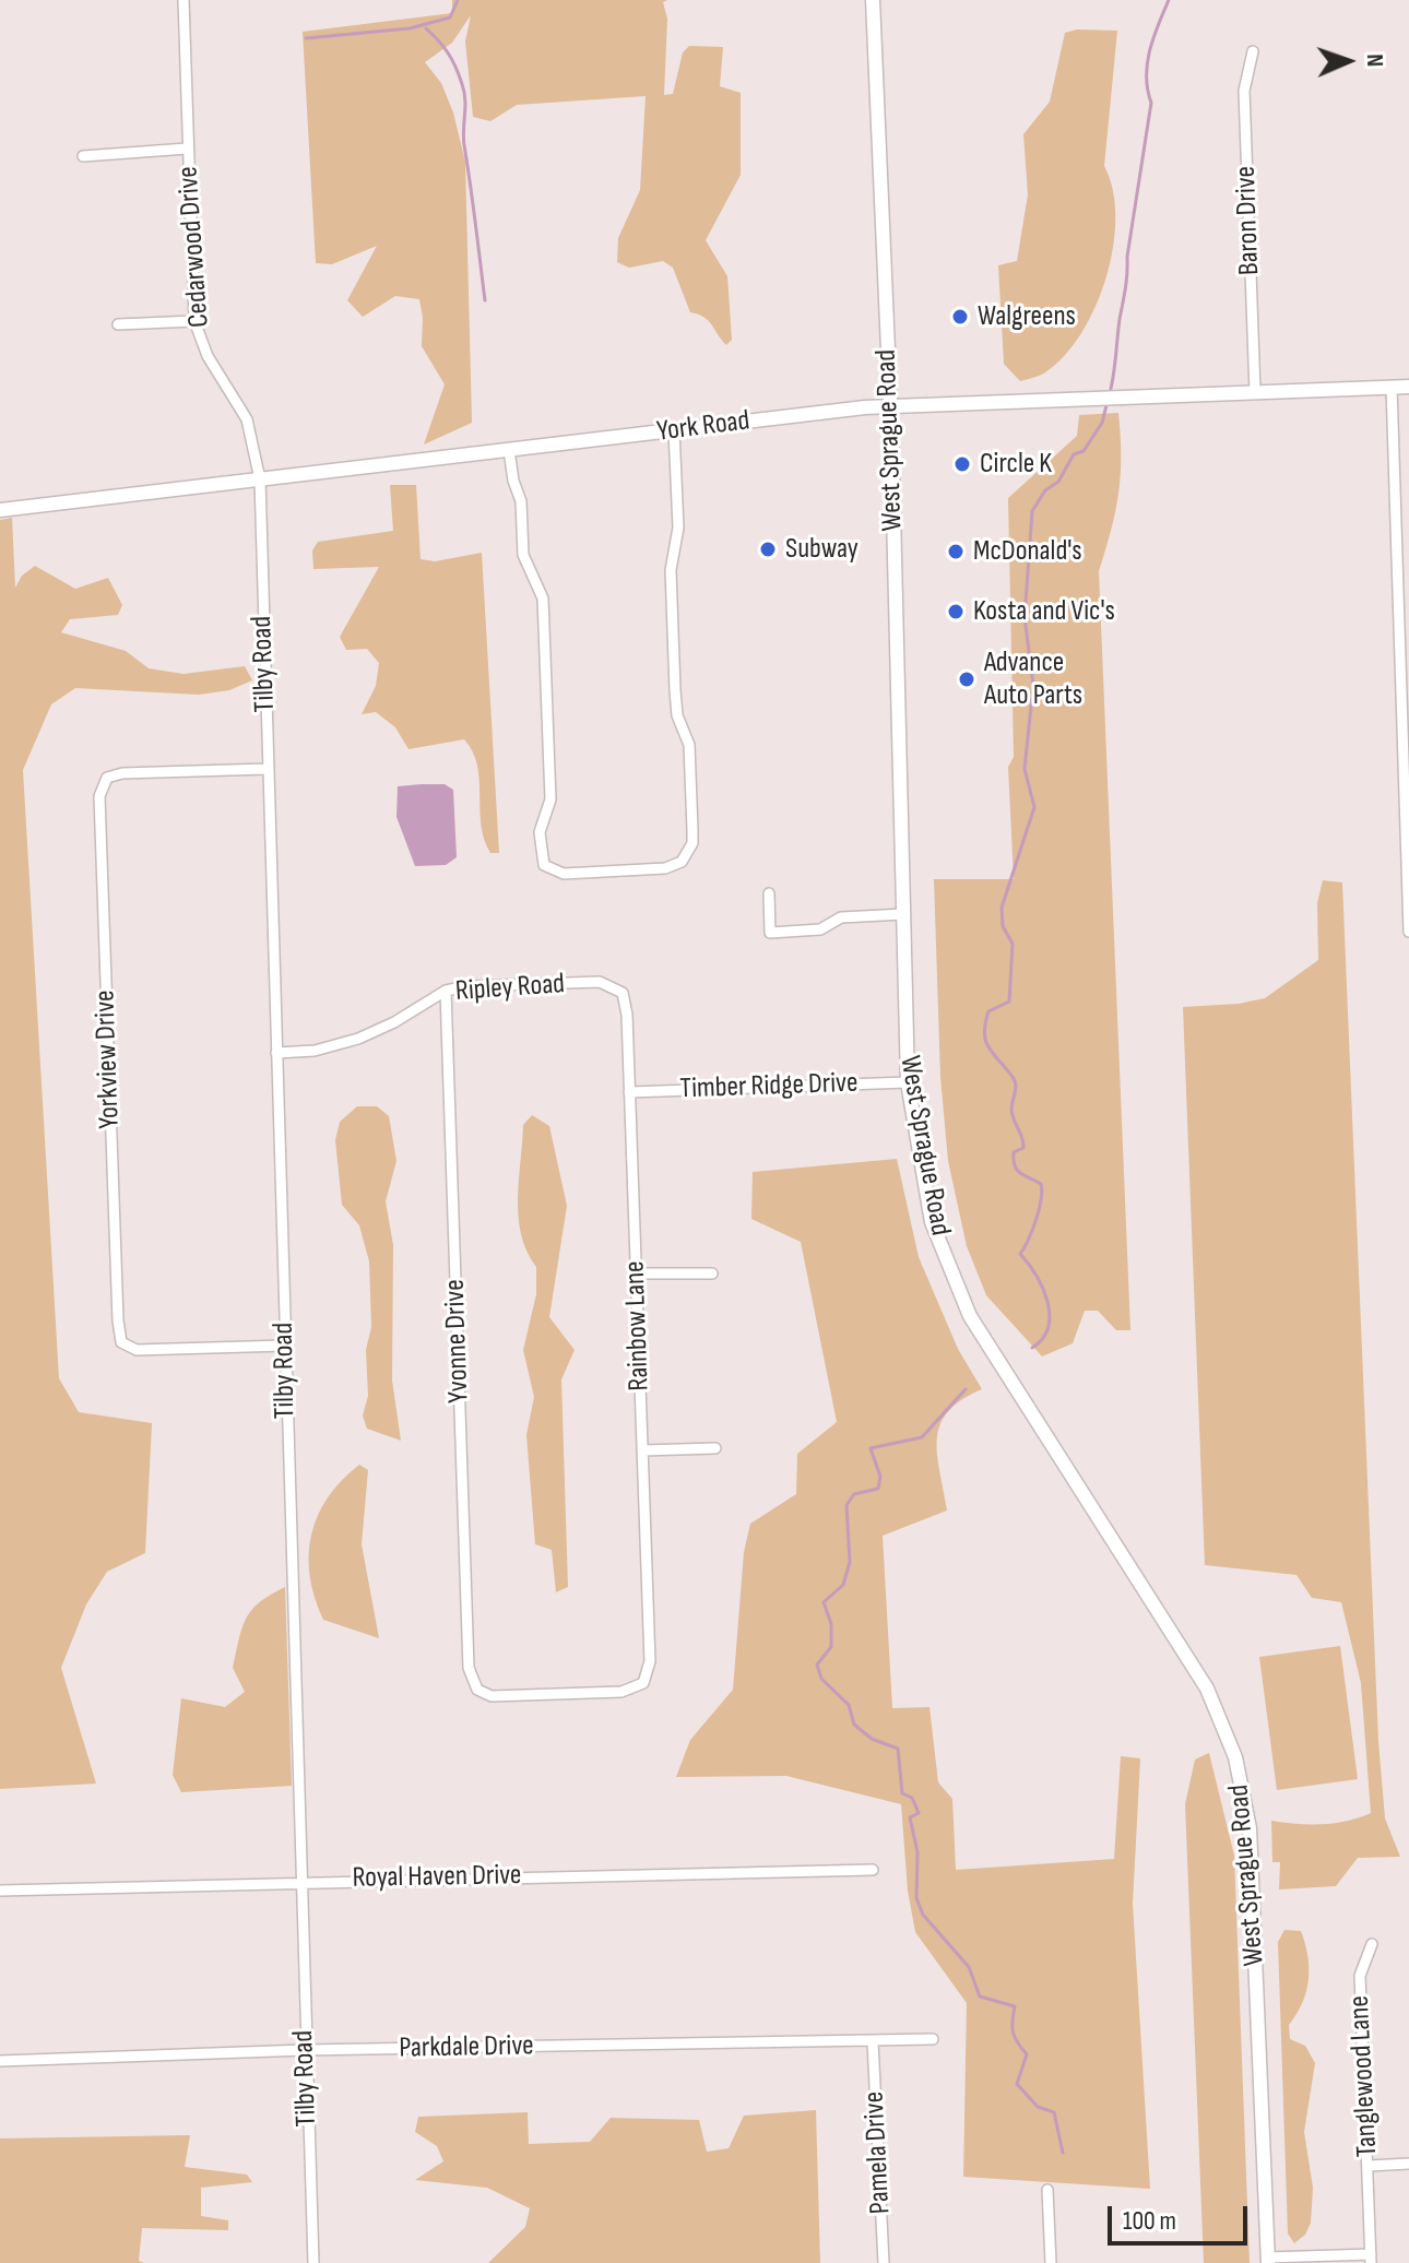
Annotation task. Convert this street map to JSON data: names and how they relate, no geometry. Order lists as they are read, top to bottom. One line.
{"streets":{"street":["Baron Drive","Cedarwood Drive","York Road","West Sprague Road","Tilby Road","Ripley Road","Yorkview Drive","Timber Ridge Drive","Rainbow Lane","Yvonne Drive","Royal Haven Drive","Parkdale Drive","Tanglewood Lane","Pamela Drive"]},"crossings":[["Baron Drive","York Road"],["Cedarwood Drive","York Road"],["Cedarwood Drive","Tilby Road"],["York Road","West Sprague Road"],["York Road","Tilby Road"],["West Sprague Road","Timber Ridge Drive"],["Tilby Road","Ripley Road"],["Tilby Road","Yorkview Drive"],["Tilby Road","Royal Haven Drive"],["Tilby Road","Parkdale Drive"],["Ripley Road","Rainbow Lane"],["Ripley Road","Yvonne Drive"],["Timber Ridge Drive","Rainbow Lane"],["Rainbow Lane","Yvonne Drive"],["Parkdale Drive","Pamela Drive"]],"places":["Walgreens","Circle K","Subway","McDonald's","Kosta and Vic's","Advance Auto Parts"],"scale_bar":"100 m","north":"right"}
